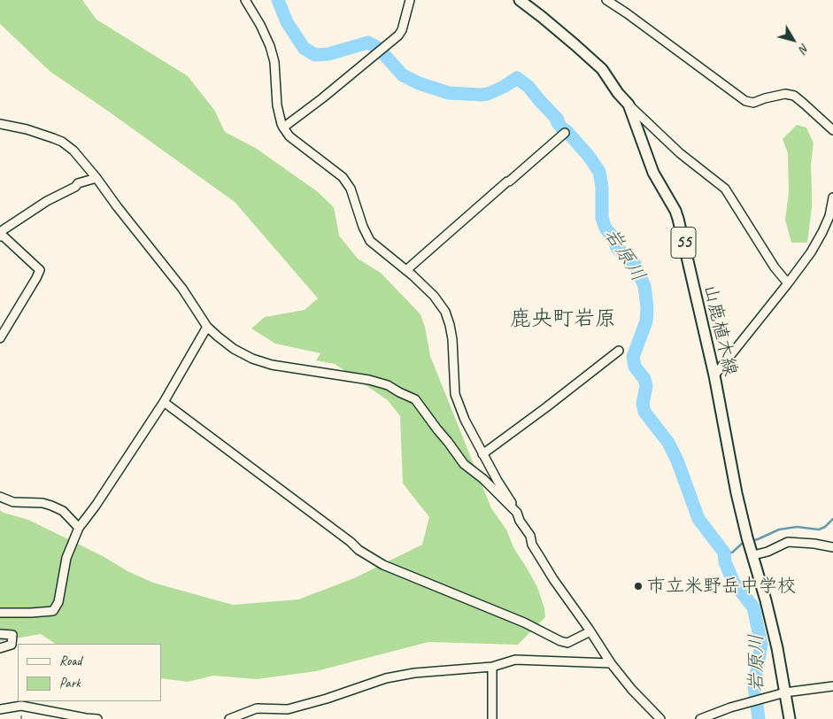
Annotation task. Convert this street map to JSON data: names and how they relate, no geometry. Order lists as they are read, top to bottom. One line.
{"streets":{"main road":["55","山鹿植木線"]},"districts":["鹿央町岩原"],"water":["岩原川"],"places":["市立米野岳中学校"],"legend":["Road","Park"],"north":"bottom right"}
